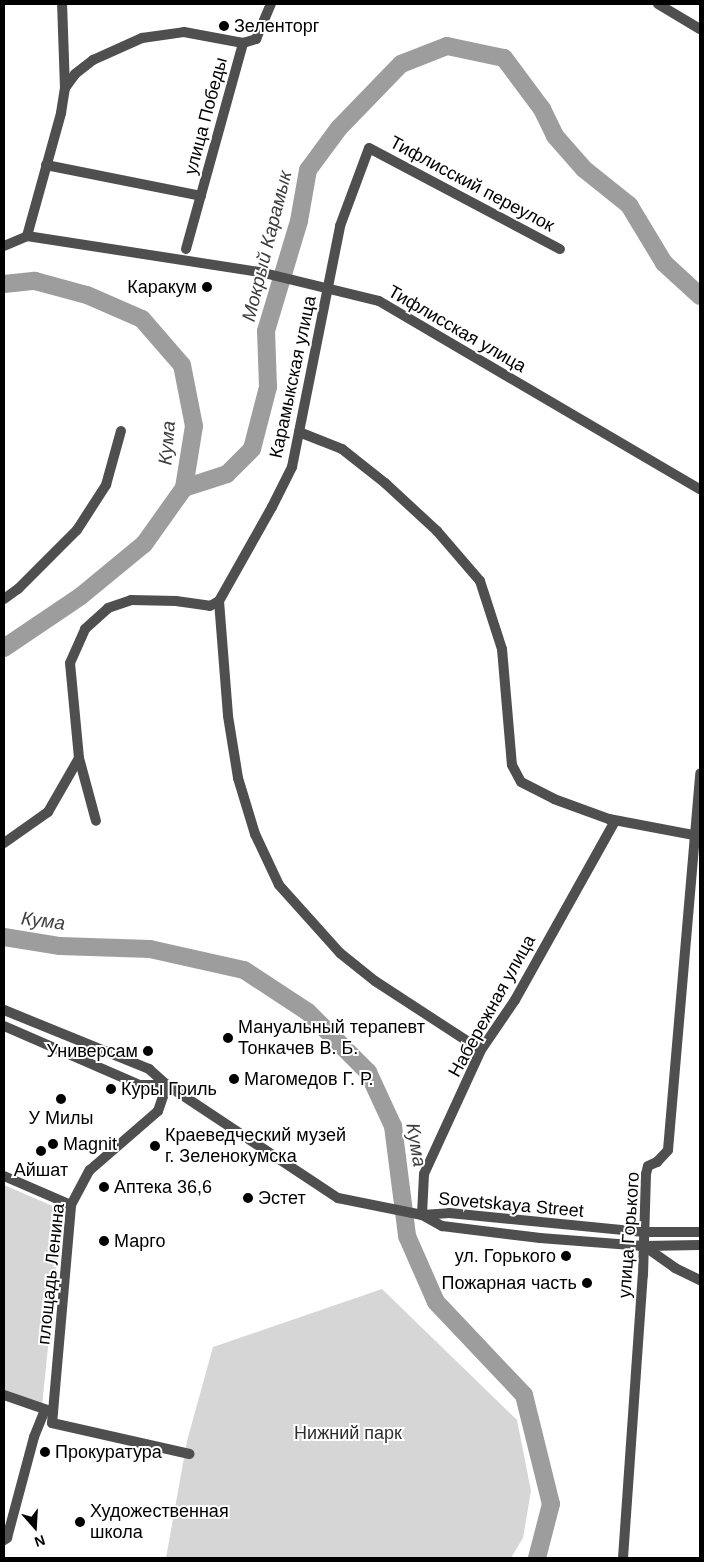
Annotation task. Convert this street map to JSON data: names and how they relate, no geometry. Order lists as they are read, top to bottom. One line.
{"streets":{"street":["улица Победы","Тифлисский переулок","Тифлисская улица","Карамыкская улица","Набережная улица","Sovetskaya Street","улица Горького","площадь Ленина"]},"crossings":[["Тифлисский переулок","Карамыкская улица"],["Тифлисская улица","Карамыкская улица"],["Набережная улица","Sovetskaya Street"],["Sovetskaya Street","улица Горького"]],"water":["Мокрый Карамык","Кума"],"parks":["Нижний парк"],"places":["Зеленторг","Каракум","Мануальный терапевт Тонкачев В. Б.","Универсам","Магомедов Г. Р.","Куры Гриль","У Милы","Magnit","Краеведческий музей г. Зеленокумска","Айшат","Аптека 36,6","Эстет","Марго","ул. Горького","Пожарная часть","Прокуратура","Художественная школа"],"north":"bottom"}
